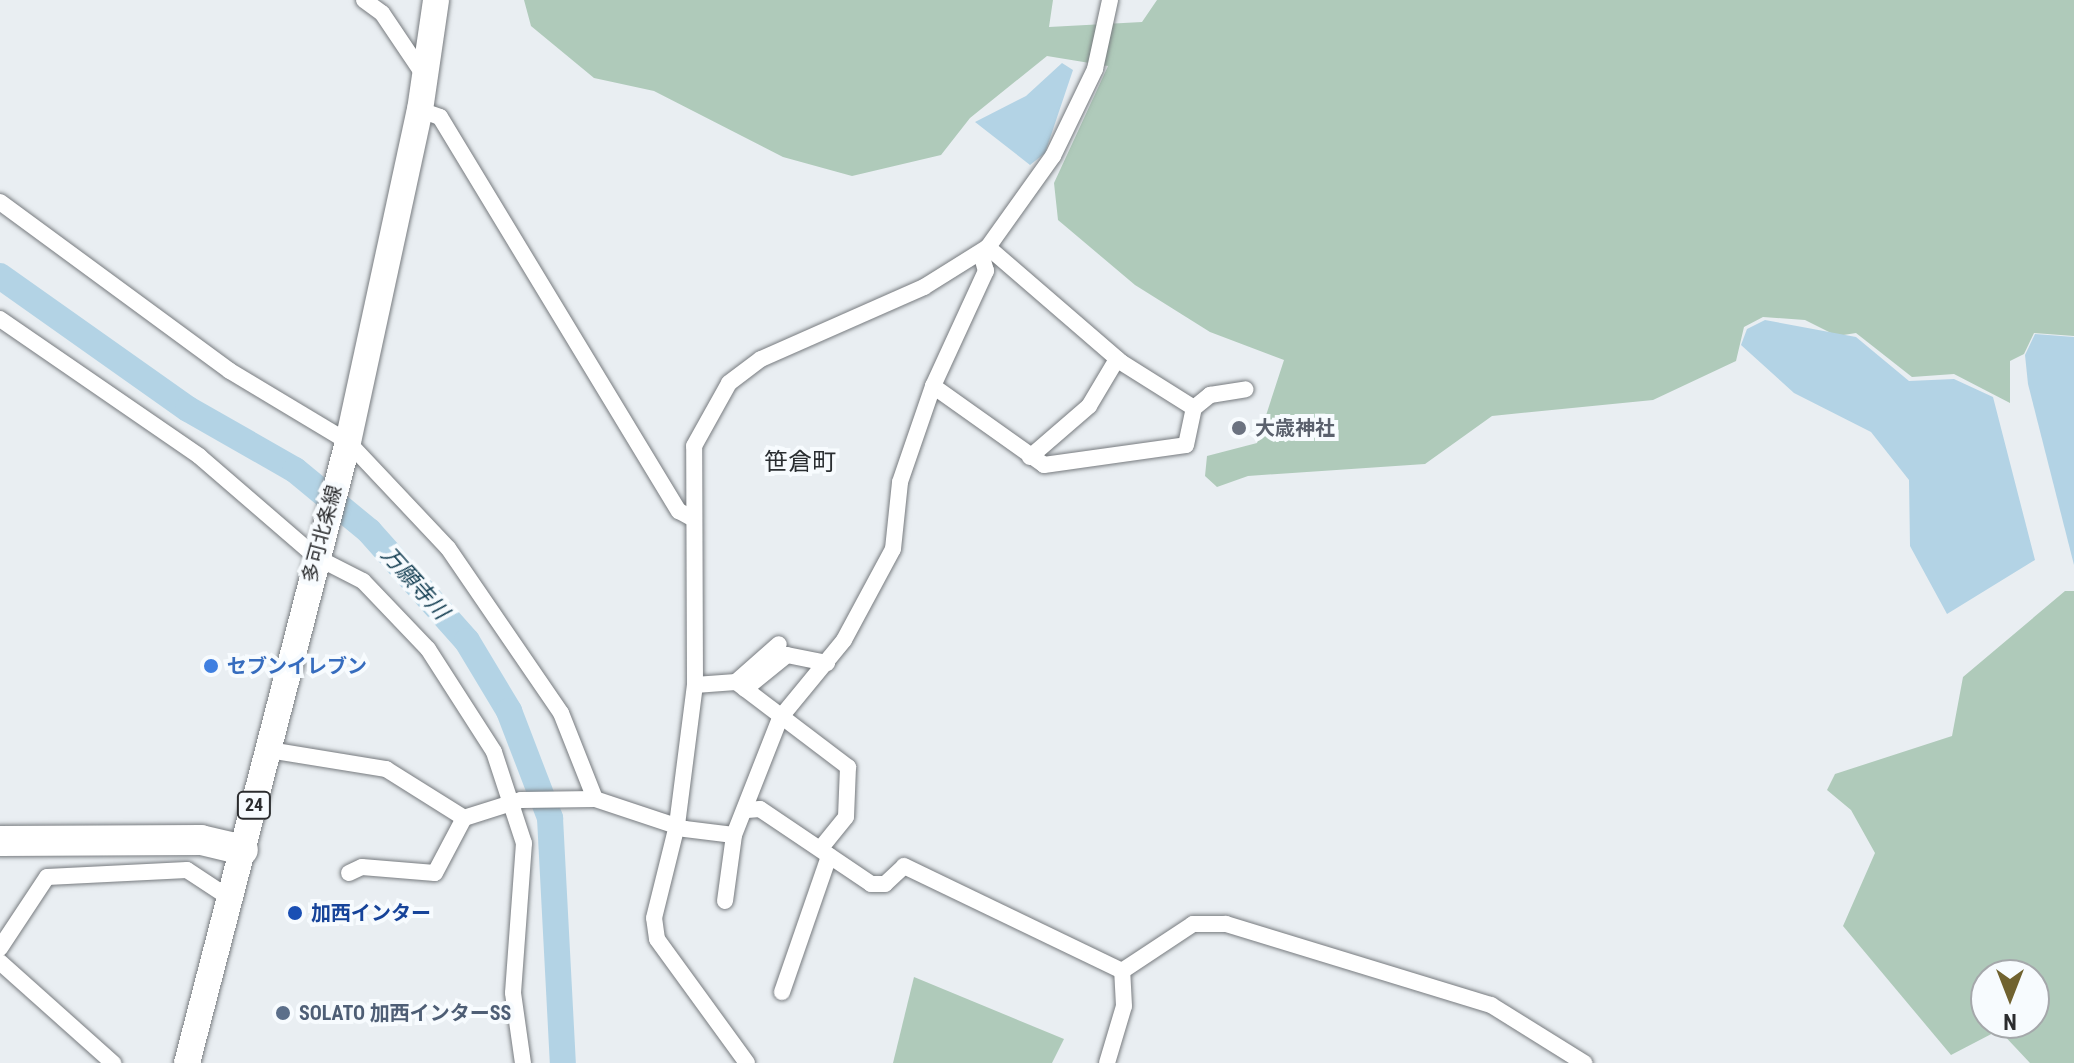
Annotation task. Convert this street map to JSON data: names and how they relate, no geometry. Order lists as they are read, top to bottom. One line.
{"streets":{"main road":["多可北条線","24"]},"districts":["笹倉町"],"water":["万願寺川"],"places":["大歳神社","セブンイレブン","加西インター","SOLATO 加西インターSS"],"north":"bottom"}
